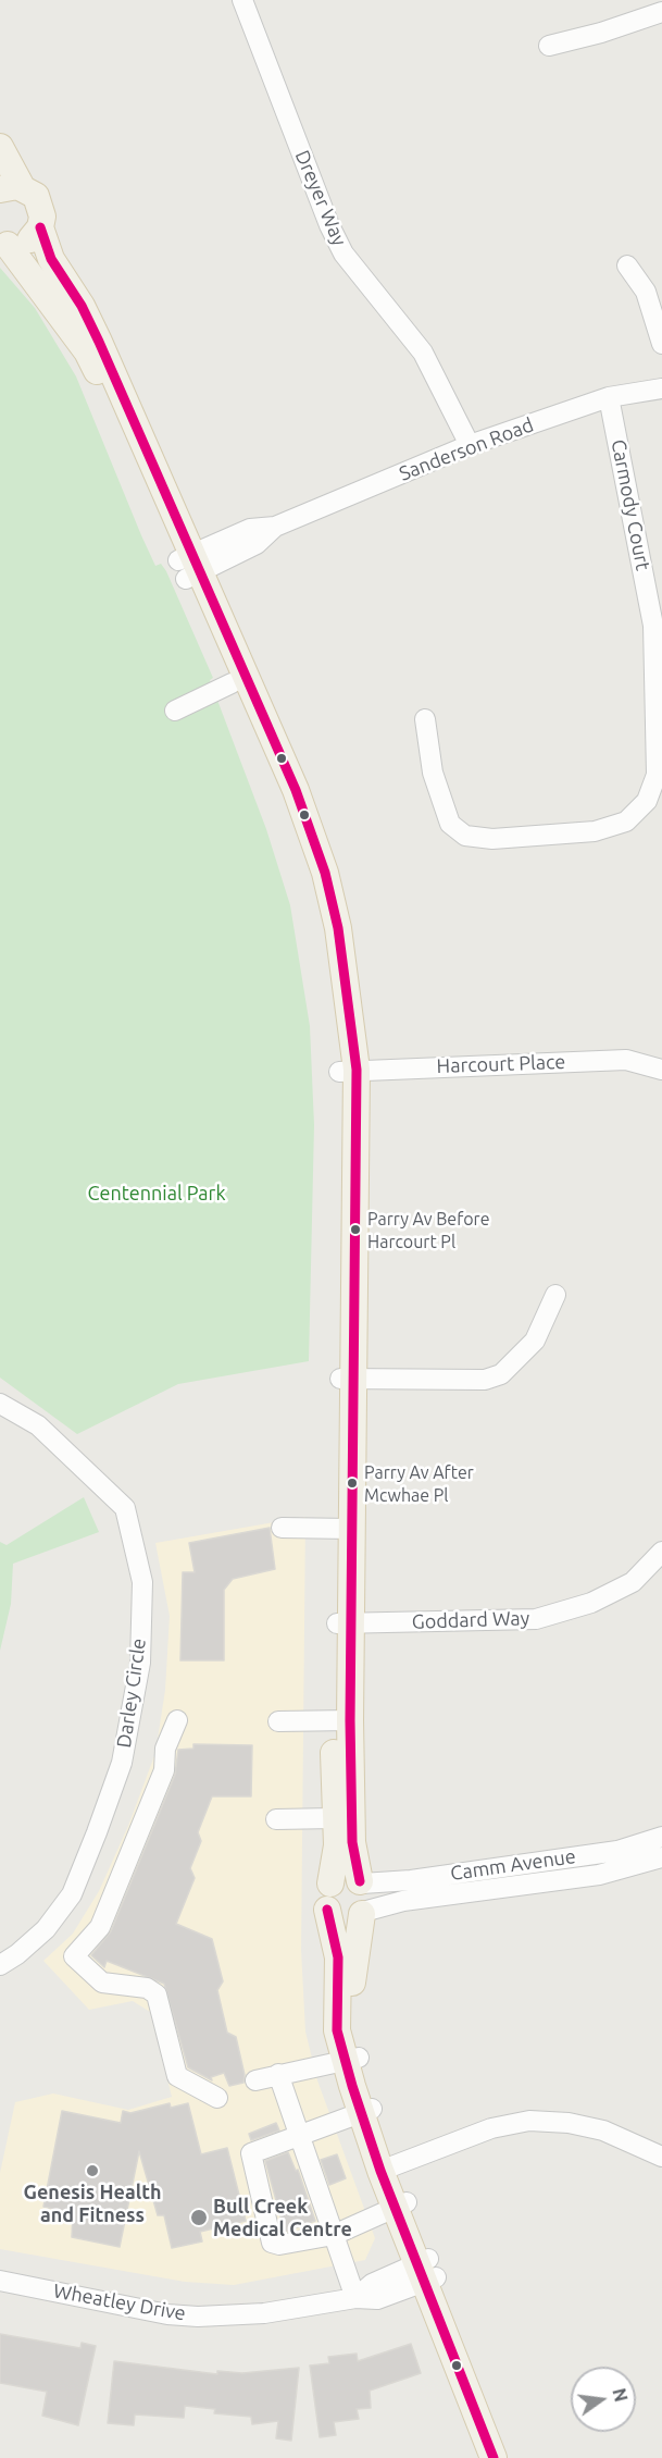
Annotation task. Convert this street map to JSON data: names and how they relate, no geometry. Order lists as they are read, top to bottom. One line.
{"streets":{"street":["Dreyer Way","Sanderson Road","Carmody Court","Harcourt Place","Goddard Way","Darley Circle","Camm Avenue","Wheatley Drive"]},"crossings":[["Dreyer Way","Sanderson Road"],["Sanderson Road","Carmody Court"]],"parks":["Centennial Park"],"places":["Parry Av Before Harcourt Pl","Parry Av After Mcwhae Pl","Genesis Health and Fitness","Bull Creek Medical Centre"],"north":"right"}
